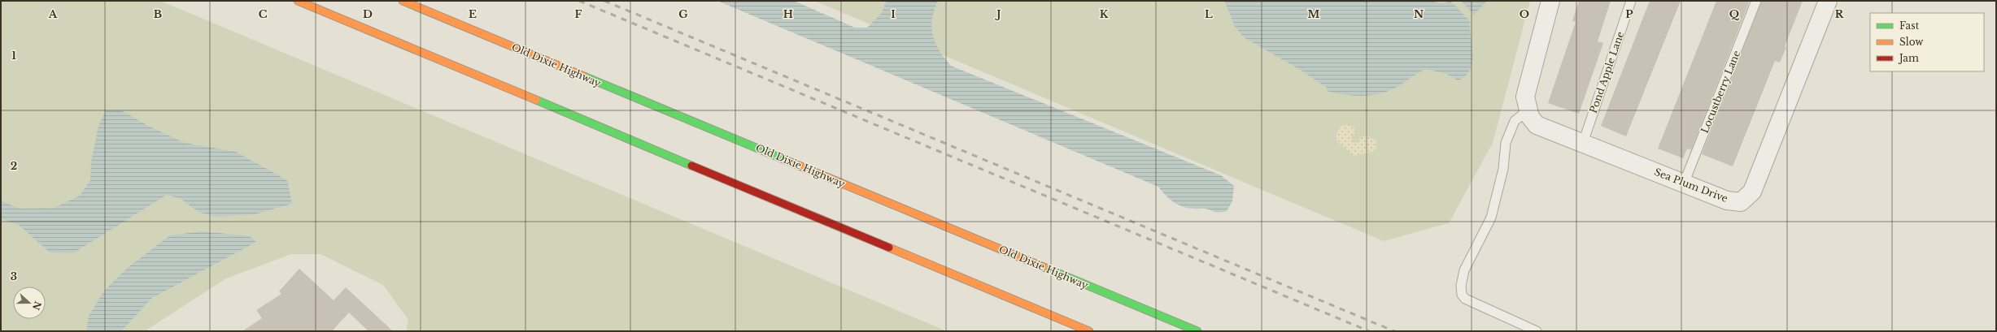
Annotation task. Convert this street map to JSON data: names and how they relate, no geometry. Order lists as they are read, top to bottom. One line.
{"streets":{"main road":["Old Dixie Highway"],"street":["Sea Plum Drive"],"lane":["Pond Apple Lane","Locustberry Lane"]},"crossings":[["Pond Apple Lane","Sea Plum Drive"],["Locustberry Lane","Sea Plum Drive"]],"legend":["Fast","Slow","Jam"],"north":"right","grid":{"columns":["A","B","C","D","E","F","G","H","I","J","K","L","M","N","O","P","Q","R"],"rows":["1","2","3"]}}
